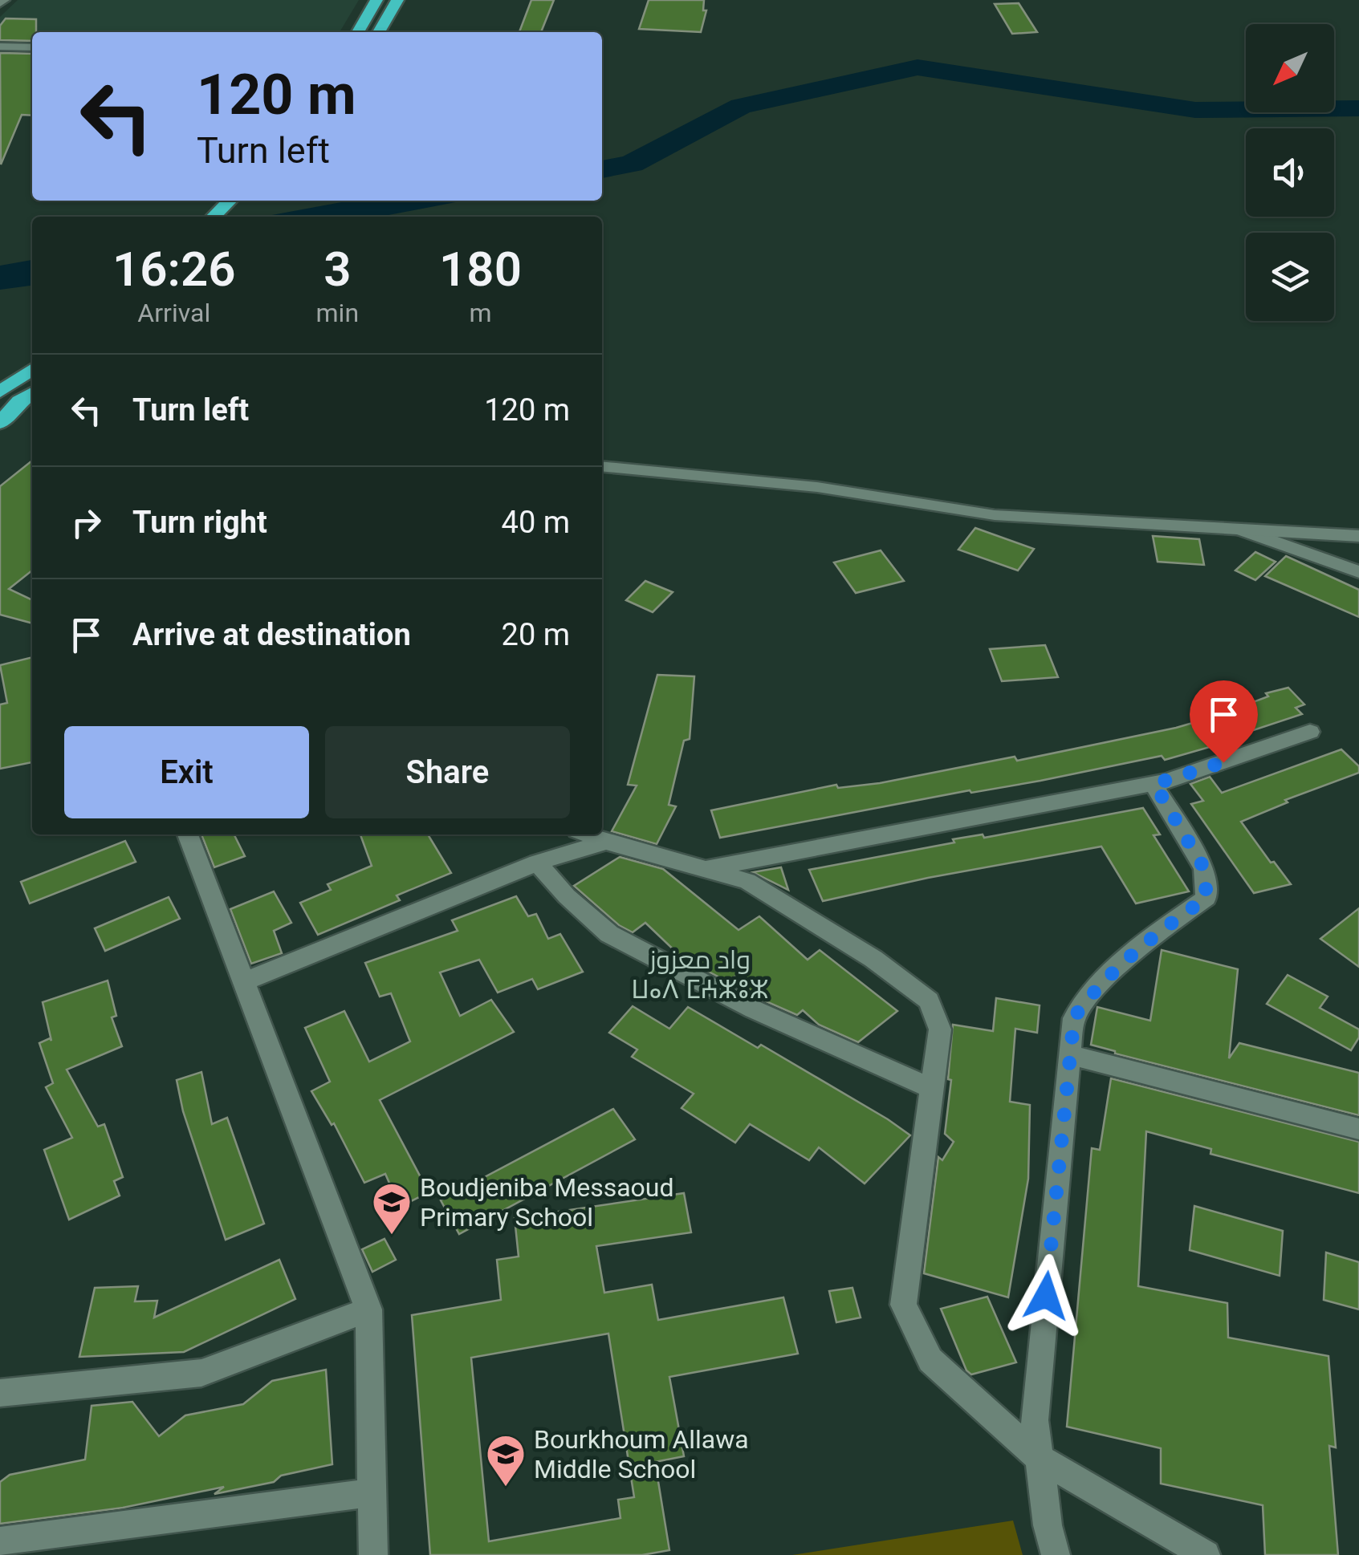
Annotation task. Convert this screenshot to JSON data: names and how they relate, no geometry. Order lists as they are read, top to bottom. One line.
{"districts":["واد معزوز ⵡⴰⴷ ⵎⵄⵣⵓⵣ"],"places":{"school or university":["Boudjeniba Messaoud Primary School","Bourkhoum Allawa Middle School"]},"north":"bottom left","page":{"turn":["120 m","Turn left"],"eta":["16:26","Arrival","3","min","180","m"],"list":[{"name":"Turn left","value":"120 m"},{"name":"Turn right","value":"40 m"},{"name":"Arrive at destination","value":"20 m"}],"buttons":["Exit","Share"]}}
